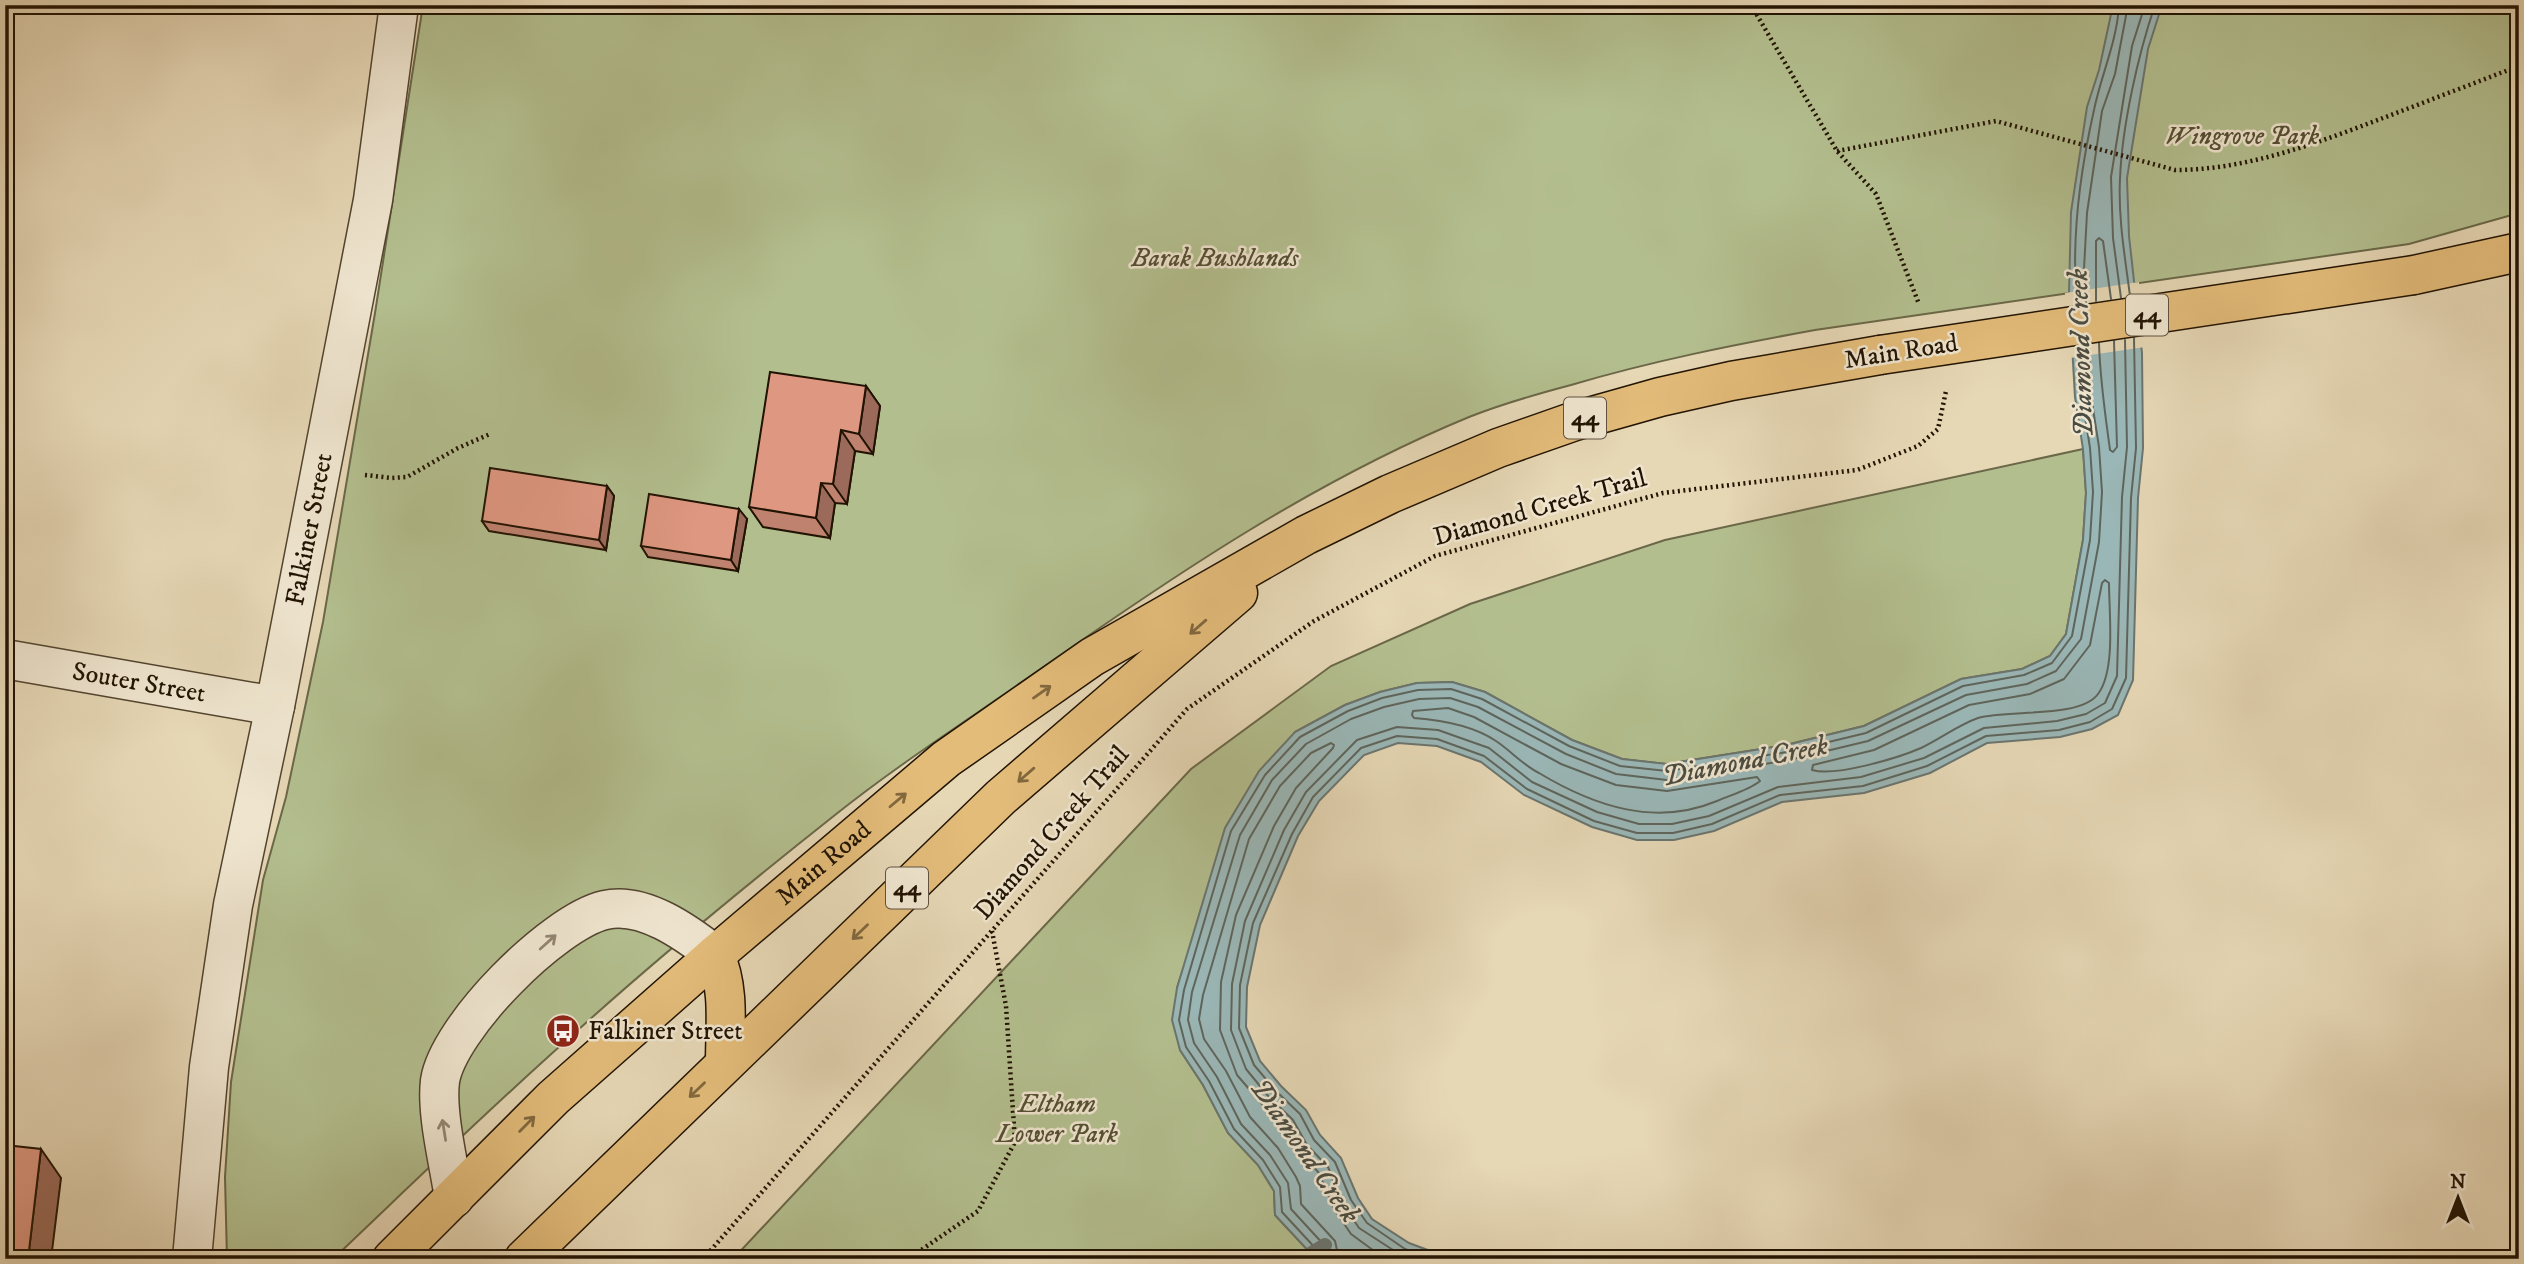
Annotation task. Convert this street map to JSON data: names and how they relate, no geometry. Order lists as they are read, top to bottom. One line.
{"streets":{"main road":["44","Main Road"],"street":["Falkiner Street","Souter Street"],"path":["Diamond Creek Trail"]},"crossings":[["Falkiner Street","Souter Street"]],"water":["Diamond Creek"],"parks":["Wingrove Park","Barak Bushlands","Eltham Lower Park"],"places":{"bus stop":["Falkiner Street"]},"north":"top"}
